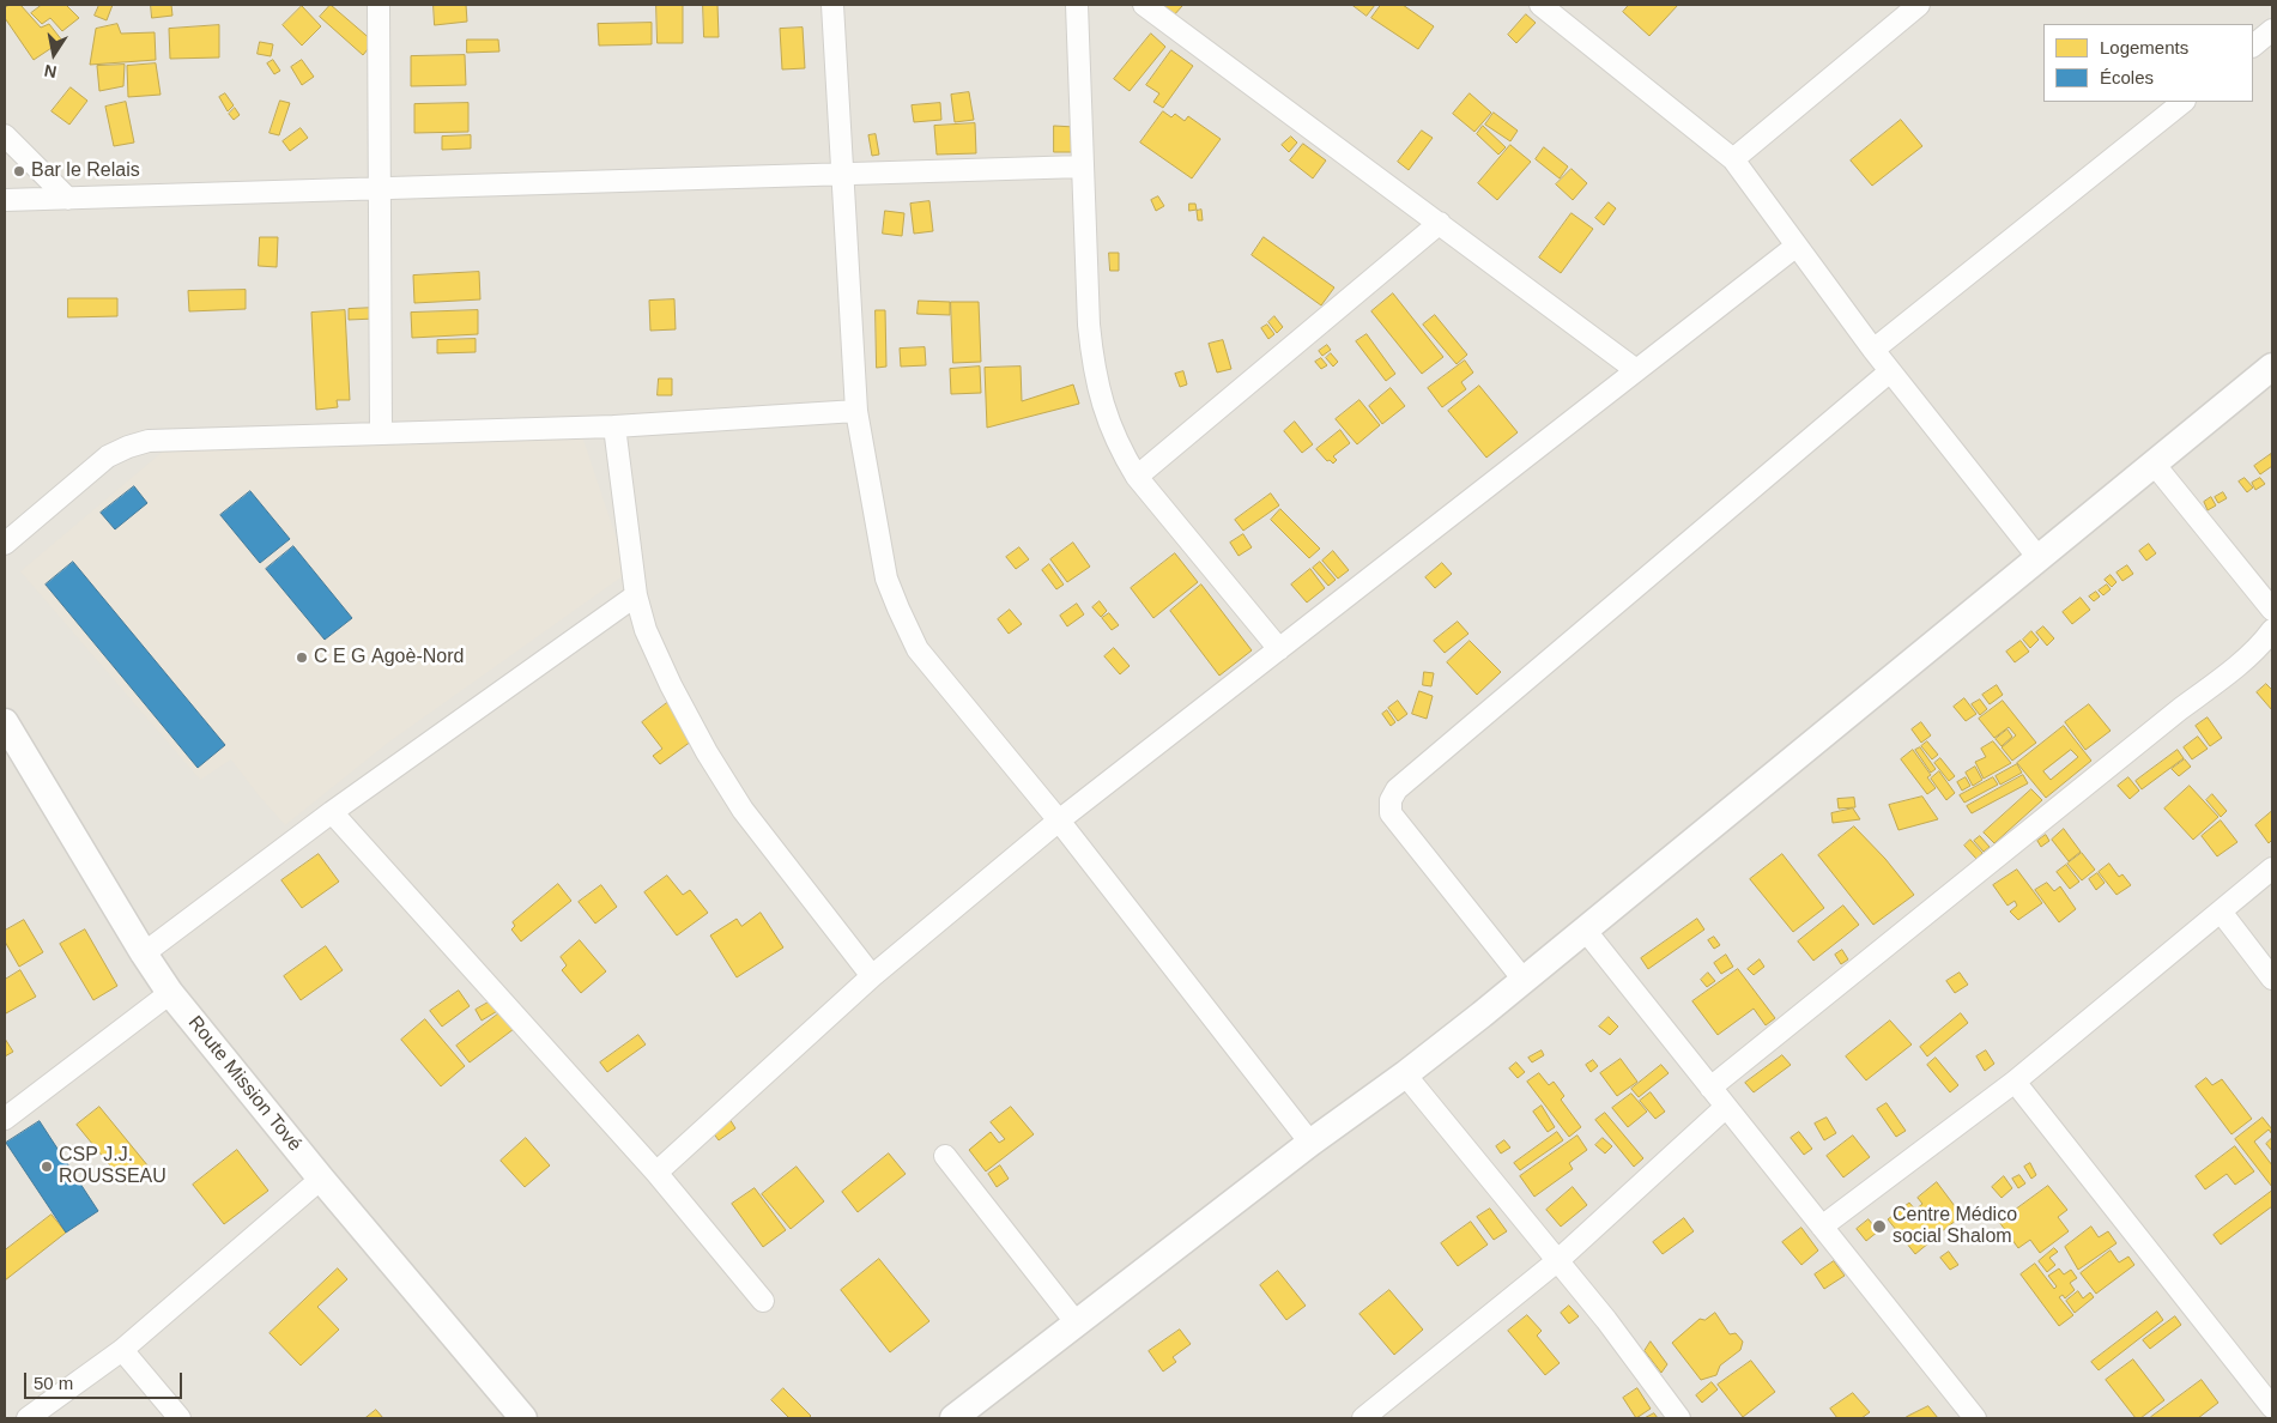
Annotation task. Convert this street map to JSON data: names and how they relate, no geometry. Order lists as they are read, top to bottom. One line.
{"streets":{"street":["Route Mission Tové"]},"places":["Bar le Relais","C E G Agoè-Nord","CSP J.J. ROUSSEAU","Centre Médico social Shalom"],"legend":["Logements","Écoles"],"scale_bar":"50 m","north":"bottom"}
